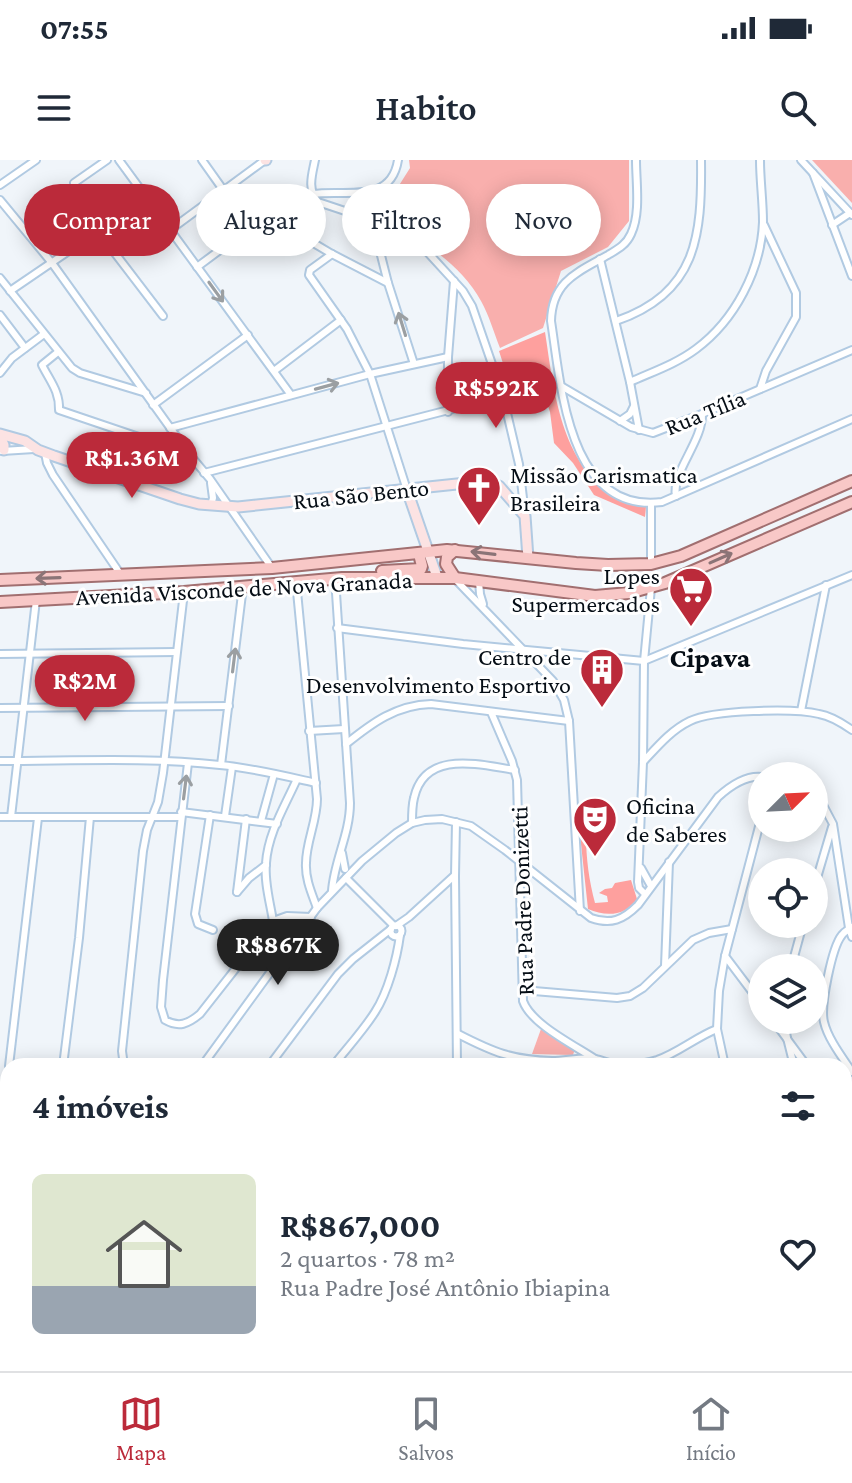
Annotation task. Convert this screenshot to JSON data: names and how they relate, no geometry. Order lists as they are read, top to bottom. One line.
{"streets":{"main road":["Avenida Visconde de Nova Granada"],"street":["Rua Tília","Rua São Bento","Rua Padre Donizetti"]},"districts":["Cipava"],"places":{"church":["Missão Carismatica Brasileira"],"supermarket":["Lopes Supermercados"],"building":["Centro de Desenvolvimento Esportivo"],"theatre":["Oficina de Saberes"]},"north":"top right","page":{"status":"07:55","header":"Habito","chip":["Comprar","Alugar","Filtros","Novo"],"price":["R$592K","R$1.36M","R$2M","R$867K"],"heading":"4 imóveis","list":[{"name":"R$867,000","note":"2 quartos · 78 m² · Rua Padre José Antônio Ibiapina"}],"tabs":["Mapa","Salvos","Início"]}}
